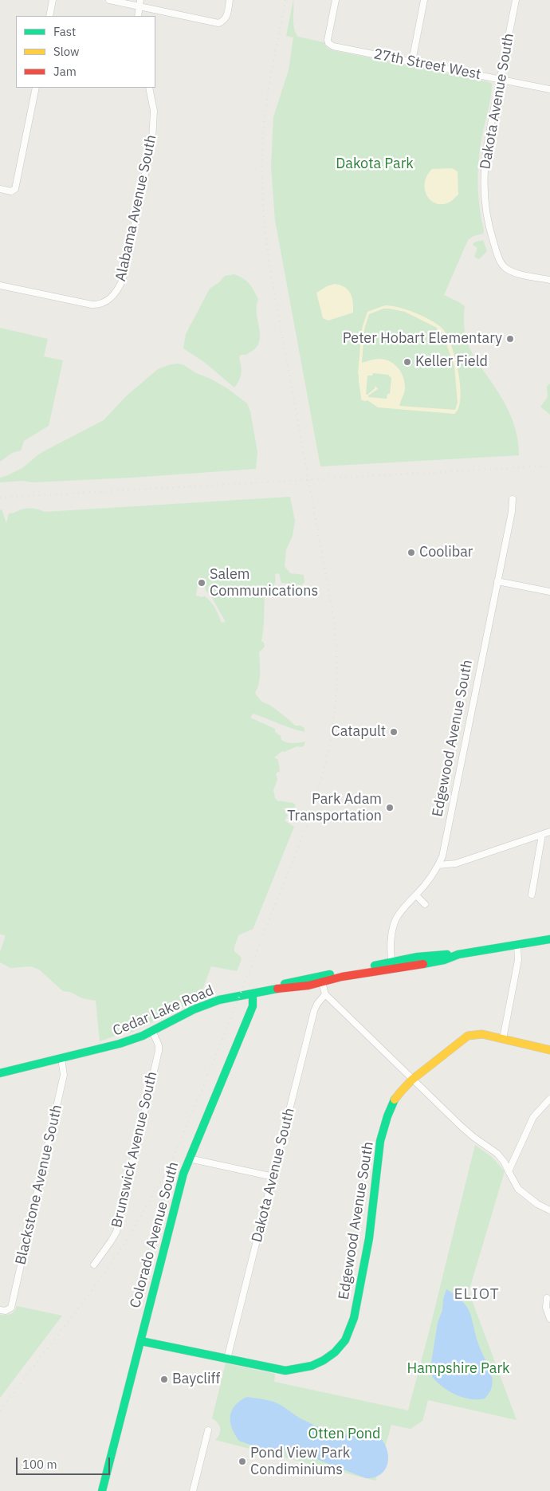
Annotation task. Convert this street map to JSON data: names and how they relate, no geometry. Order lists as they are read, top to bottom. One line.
{"streets":{"street":["27th Street West","Dakota Avenue South","Alabama Avenue South","Edgewood Avenue South","Cedar Lake Road","Brunswick Avenue South","Blackstone Avenue South","Colorado Avenue South"]},"crossings":[["27th Street West","Dakota Avenue South"],["Dakota Avenue South","Edgewood Avenue South"],["Edgewood Avenue South","Cedar Lake Road"],["Edgewood Avenue South","Colorado Avenue South"],["Cedar Lake Road","Brunswick Avenue South"],["Cedar Lake Road","Blackstone Avenue South"],["Cedar Lake Road","Colorado Avenue South"]],"districts":["ELIOT"],"parks":["Dakota Park","Hampshire Park","Otten Pond"],"places":["Peter Hobart Elementary","Keller Field","Coolibar","Salem Communications","Catapult","Park Adam Transportation","Baycliff","Pond View Park Condiminiums"],"legend":["Fast","Slow","Jam"],"scale_bar":"100 m"}
